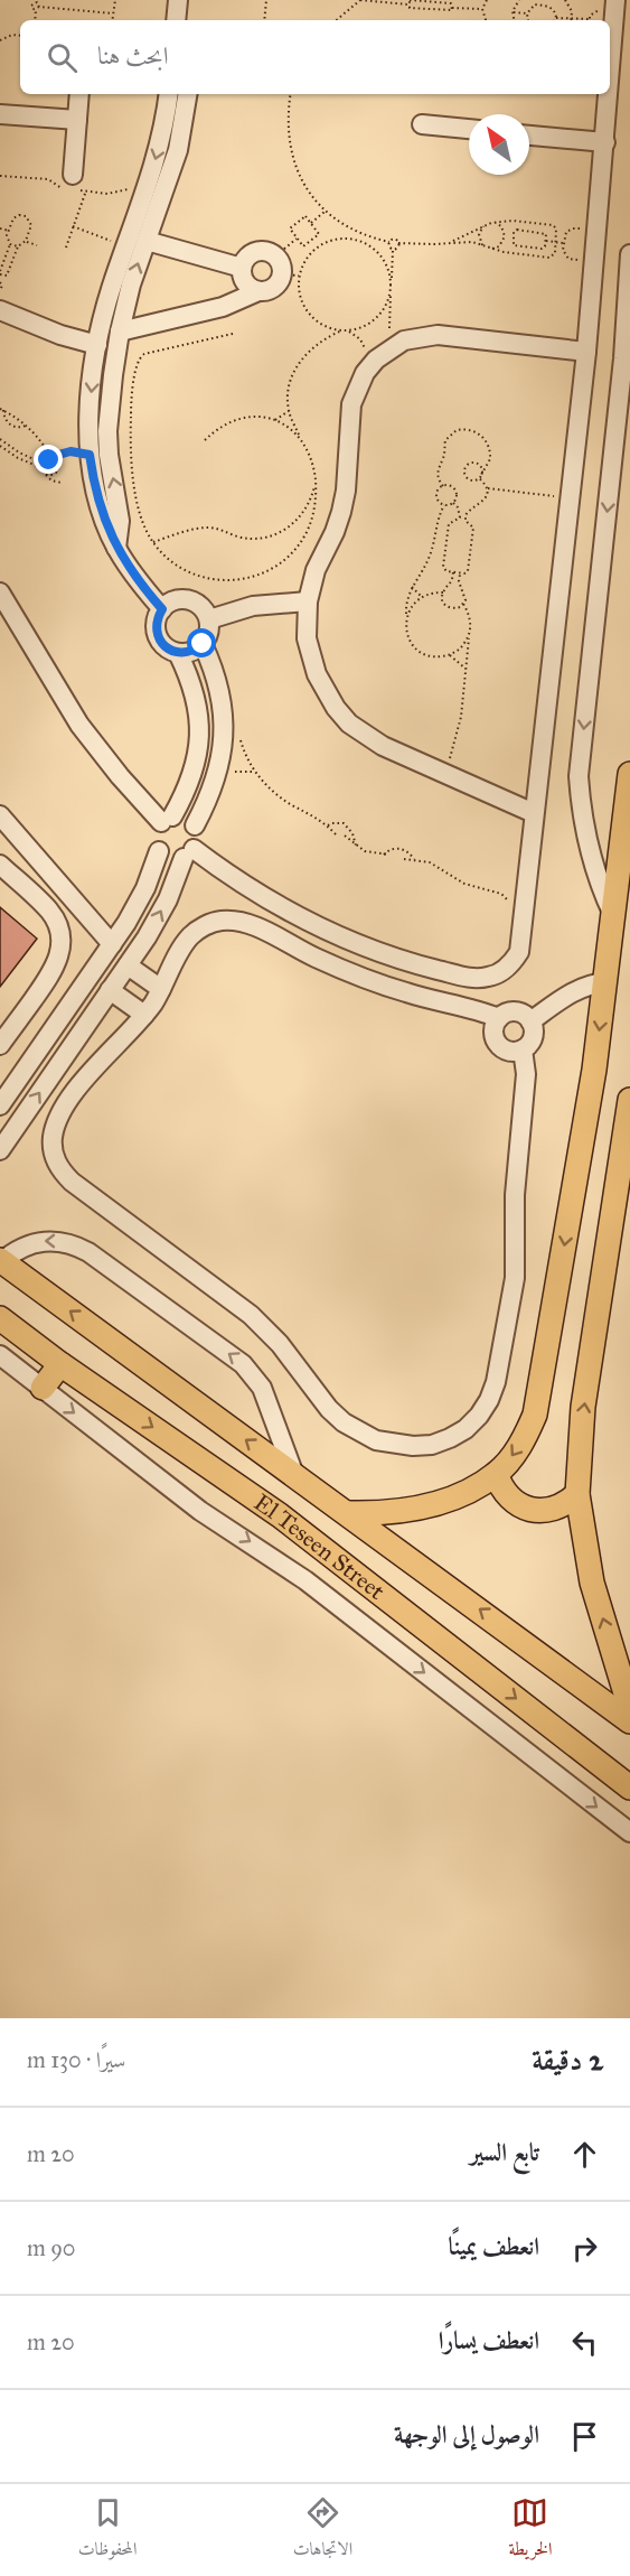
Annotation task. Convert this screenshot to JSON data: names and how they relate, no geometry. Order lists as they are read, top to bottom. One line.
{"streets":{"main road":["El Teseen Street"]},"north":"top left","page":{"search":"ابحث هنا","heading":["2 دقيقة","سيرًا · 130 m"],"list":[["تابع السير","20 m"],["انعطف يمينًا","90 m"],["انعطف يسارًا","20 m"],"الوصول إلى الوجهة"],"nav":["الخريطة","الاتجاهات","المحفوظات"]}}
